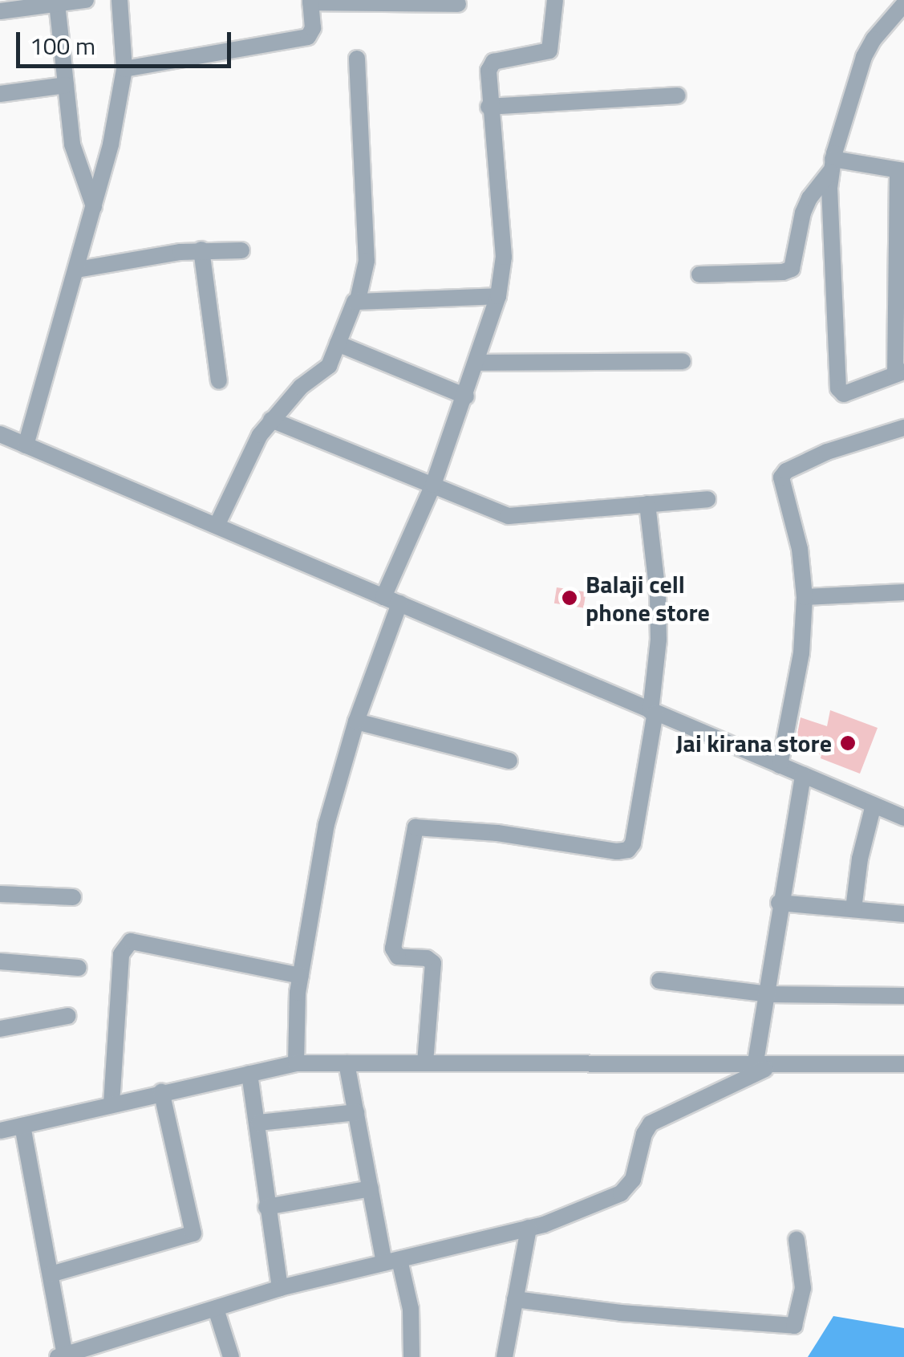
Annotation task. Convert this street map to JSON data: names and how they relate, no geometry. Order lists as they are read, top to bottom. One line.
{"places":["Balaji cell phone store","Jai kirana store"],"scale_bar":"100 m"}
